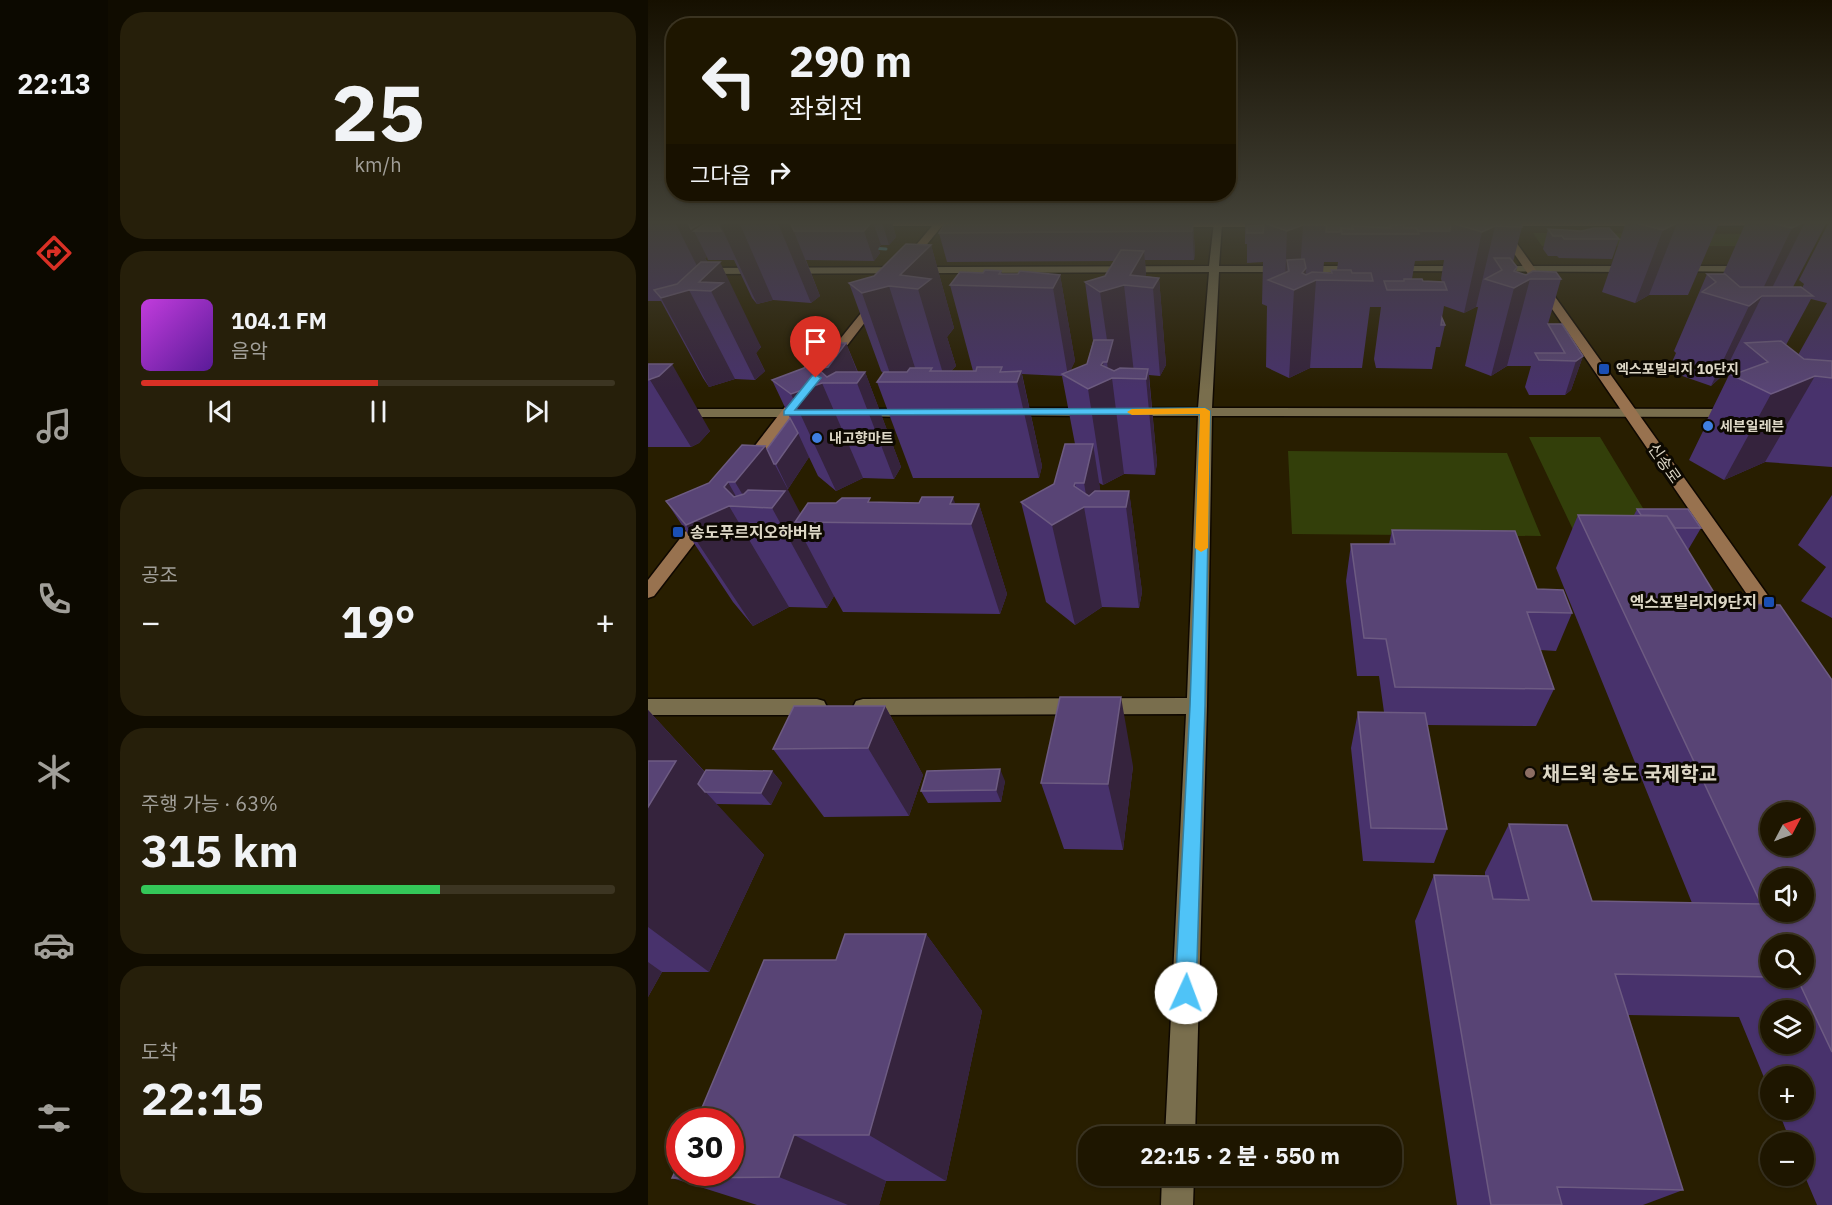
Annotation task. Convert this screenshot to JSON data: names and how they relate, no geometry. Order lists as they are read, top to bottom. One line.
{"streets":{"street":["신송로"]},"places":{"transit":["엑스포빌리지 10단지","송도푸르지오하버뷰","엑스포빌리지9단지"],"other":["세븐일레븐","내고향마트","채드윅 송도 국제학교"]},"north":"top right","page":{"tabs":"22:13","tile":[["25","km/h"],"공조",["주행 가능 · 63%","315 km"],["도착","22:15"]],"turn":["290 m","좌회전"],"then":"그다음","song":["104.1 FM","음악"],"heat":["−","19°","+"],"map_buttons":["+","−"],"limit":"30","trip":"22:15 · 2 분 · 550 m"}}
